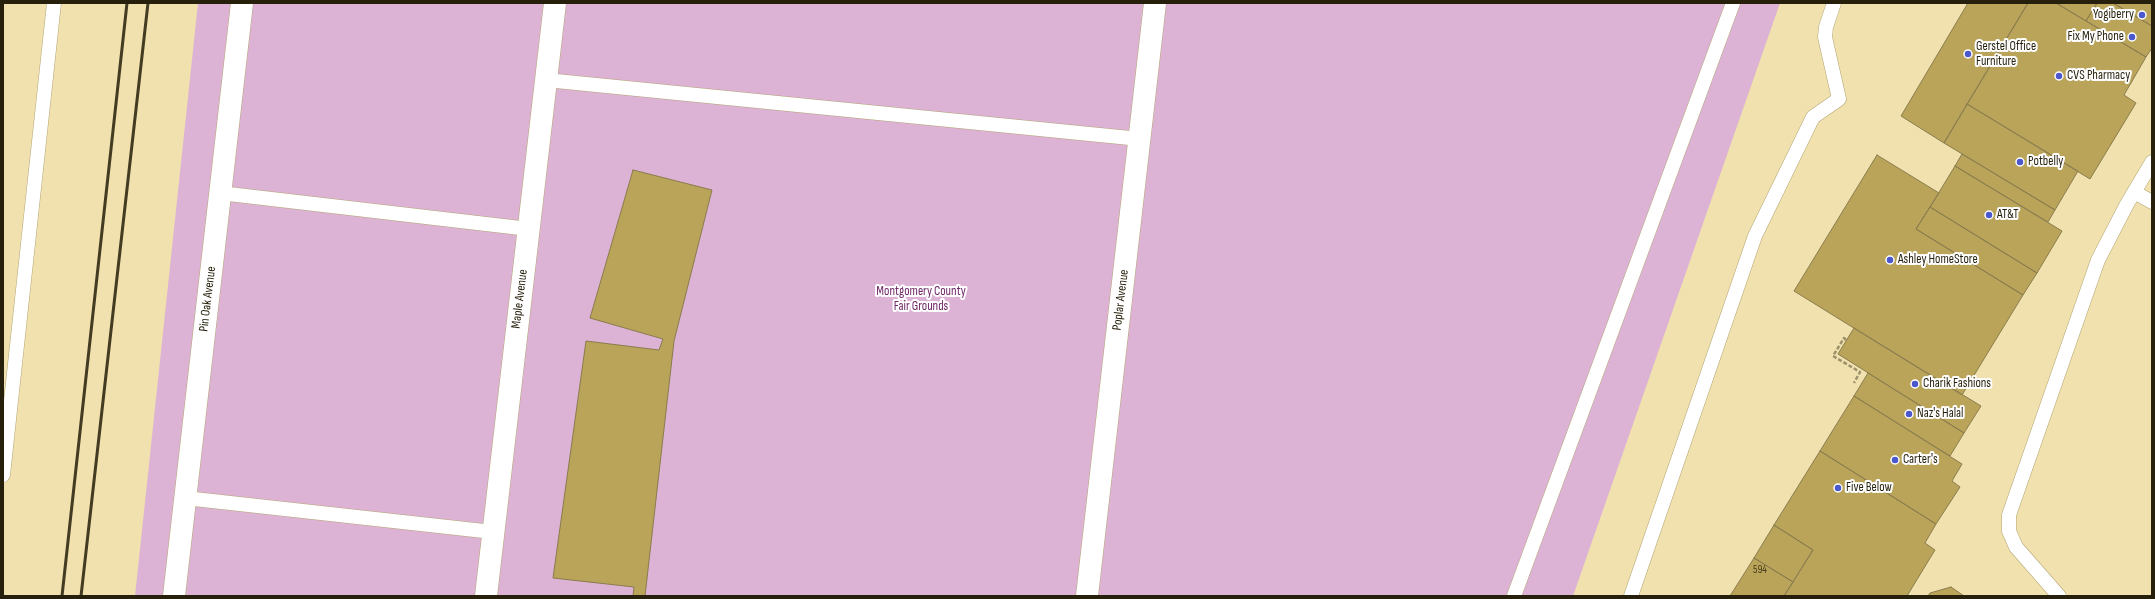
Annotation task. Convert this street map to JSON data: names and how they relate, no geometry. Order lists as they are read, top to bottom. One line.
{"streets":{"street":["Pin Oak Avenue","Maple Avenue","Poplar Avenue"]},"parks":["Montgomery County Fair Grounds"],"places":["Yogiberry","Fix My Phone","Gerstel Office Furniture","CVS Pharmacy","Potbelly","AT&T","Ashley HomeStore","Charik Fashions","Naz's Halal","Carter's","Five Below"],"house_numbers":["594"]}
